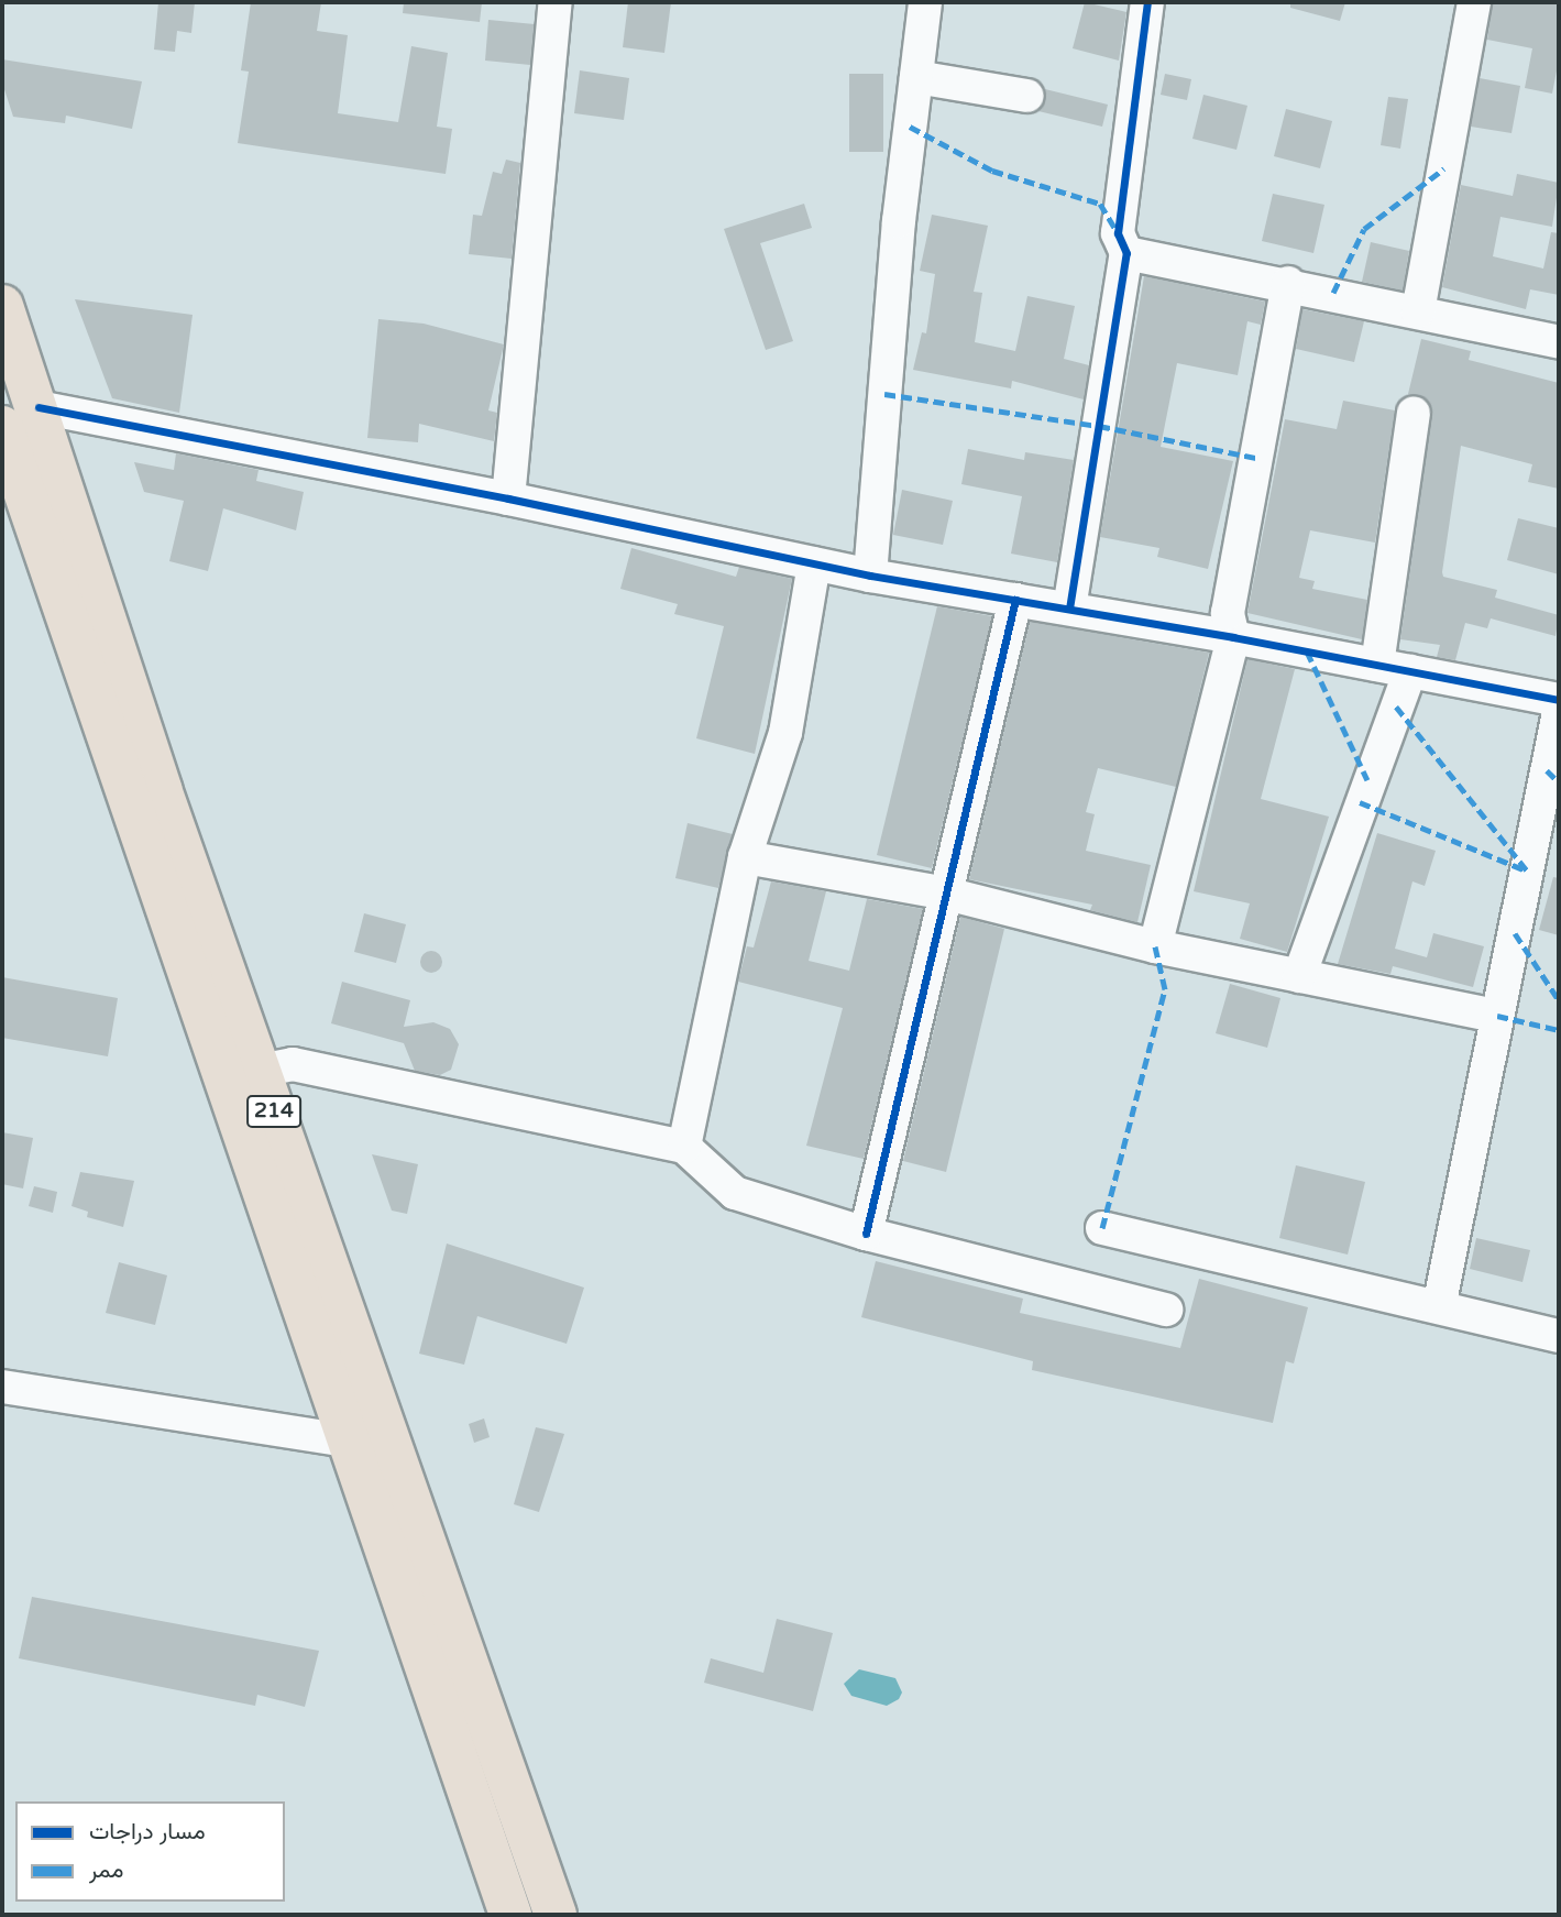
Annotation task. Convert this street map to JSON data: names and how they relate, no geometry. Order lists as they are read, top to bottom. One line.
{"streets":{"highway":["214"]},"legend":["مسار دراجات","ممر"]}
